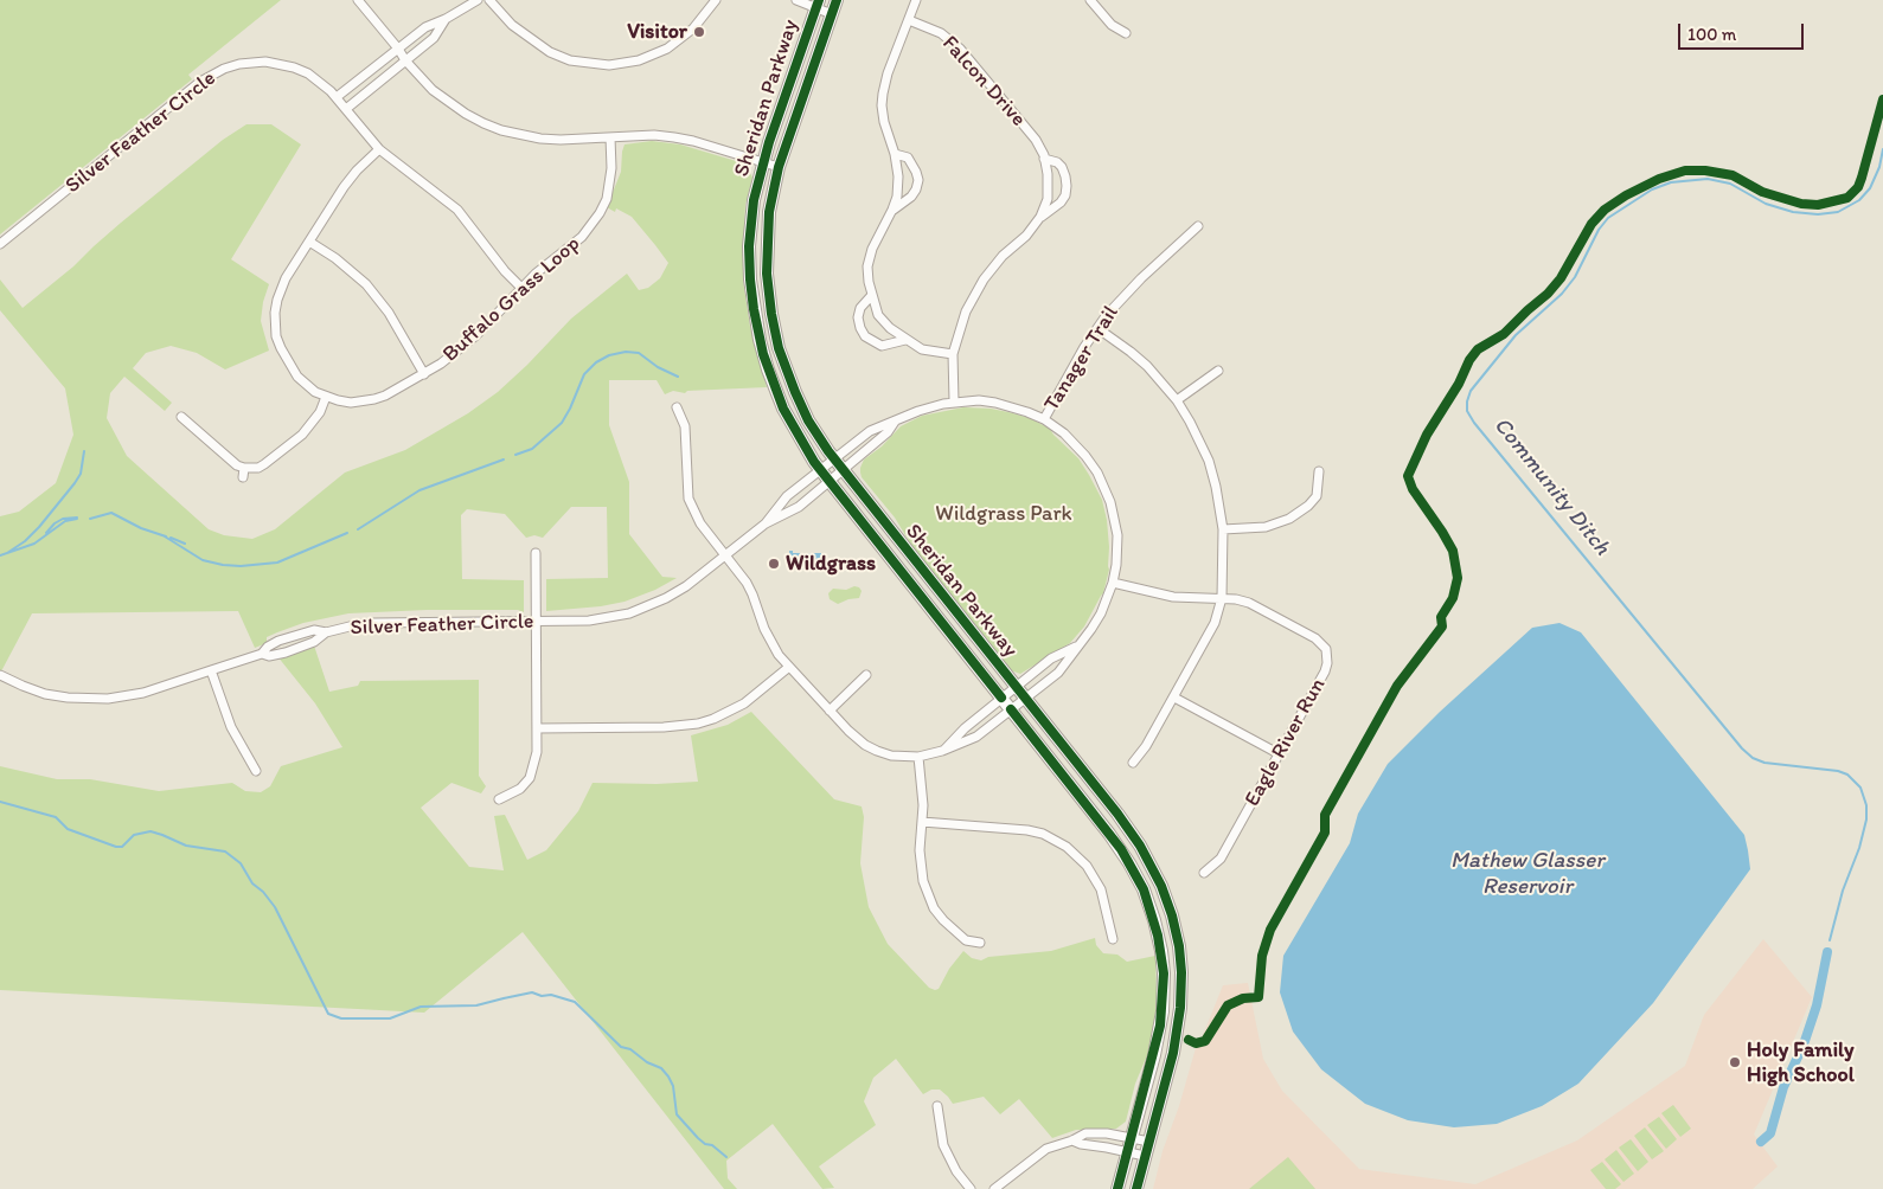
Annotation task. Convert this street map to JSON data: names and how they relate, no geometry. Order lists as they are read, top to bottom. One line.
{"streets":{"main road":["Sheridan Parkway"],"street":["Falcon Drive","Silver Feather Circle","Buffalo Grass Loop","Tanager Trail","Eagle River Run"]},"crossings":[["Falcon Drive","Silver Feather Circle"],["Sheridan Parkway","Silver Feather Circle"],["Silver Feather Circle","Buffalo Grass Loop"],["Silver Feather Circle","Tanager Trail"],["Silver Feather Circle","Eagle River Run"]],"water":["Community Ditch","Mathew Glasser Reservoir"],"parks":["Wildgrass Park"],"places":["Visitor","Wildgrass","Holy Family High School"],"scale_bar":"100 m"}
